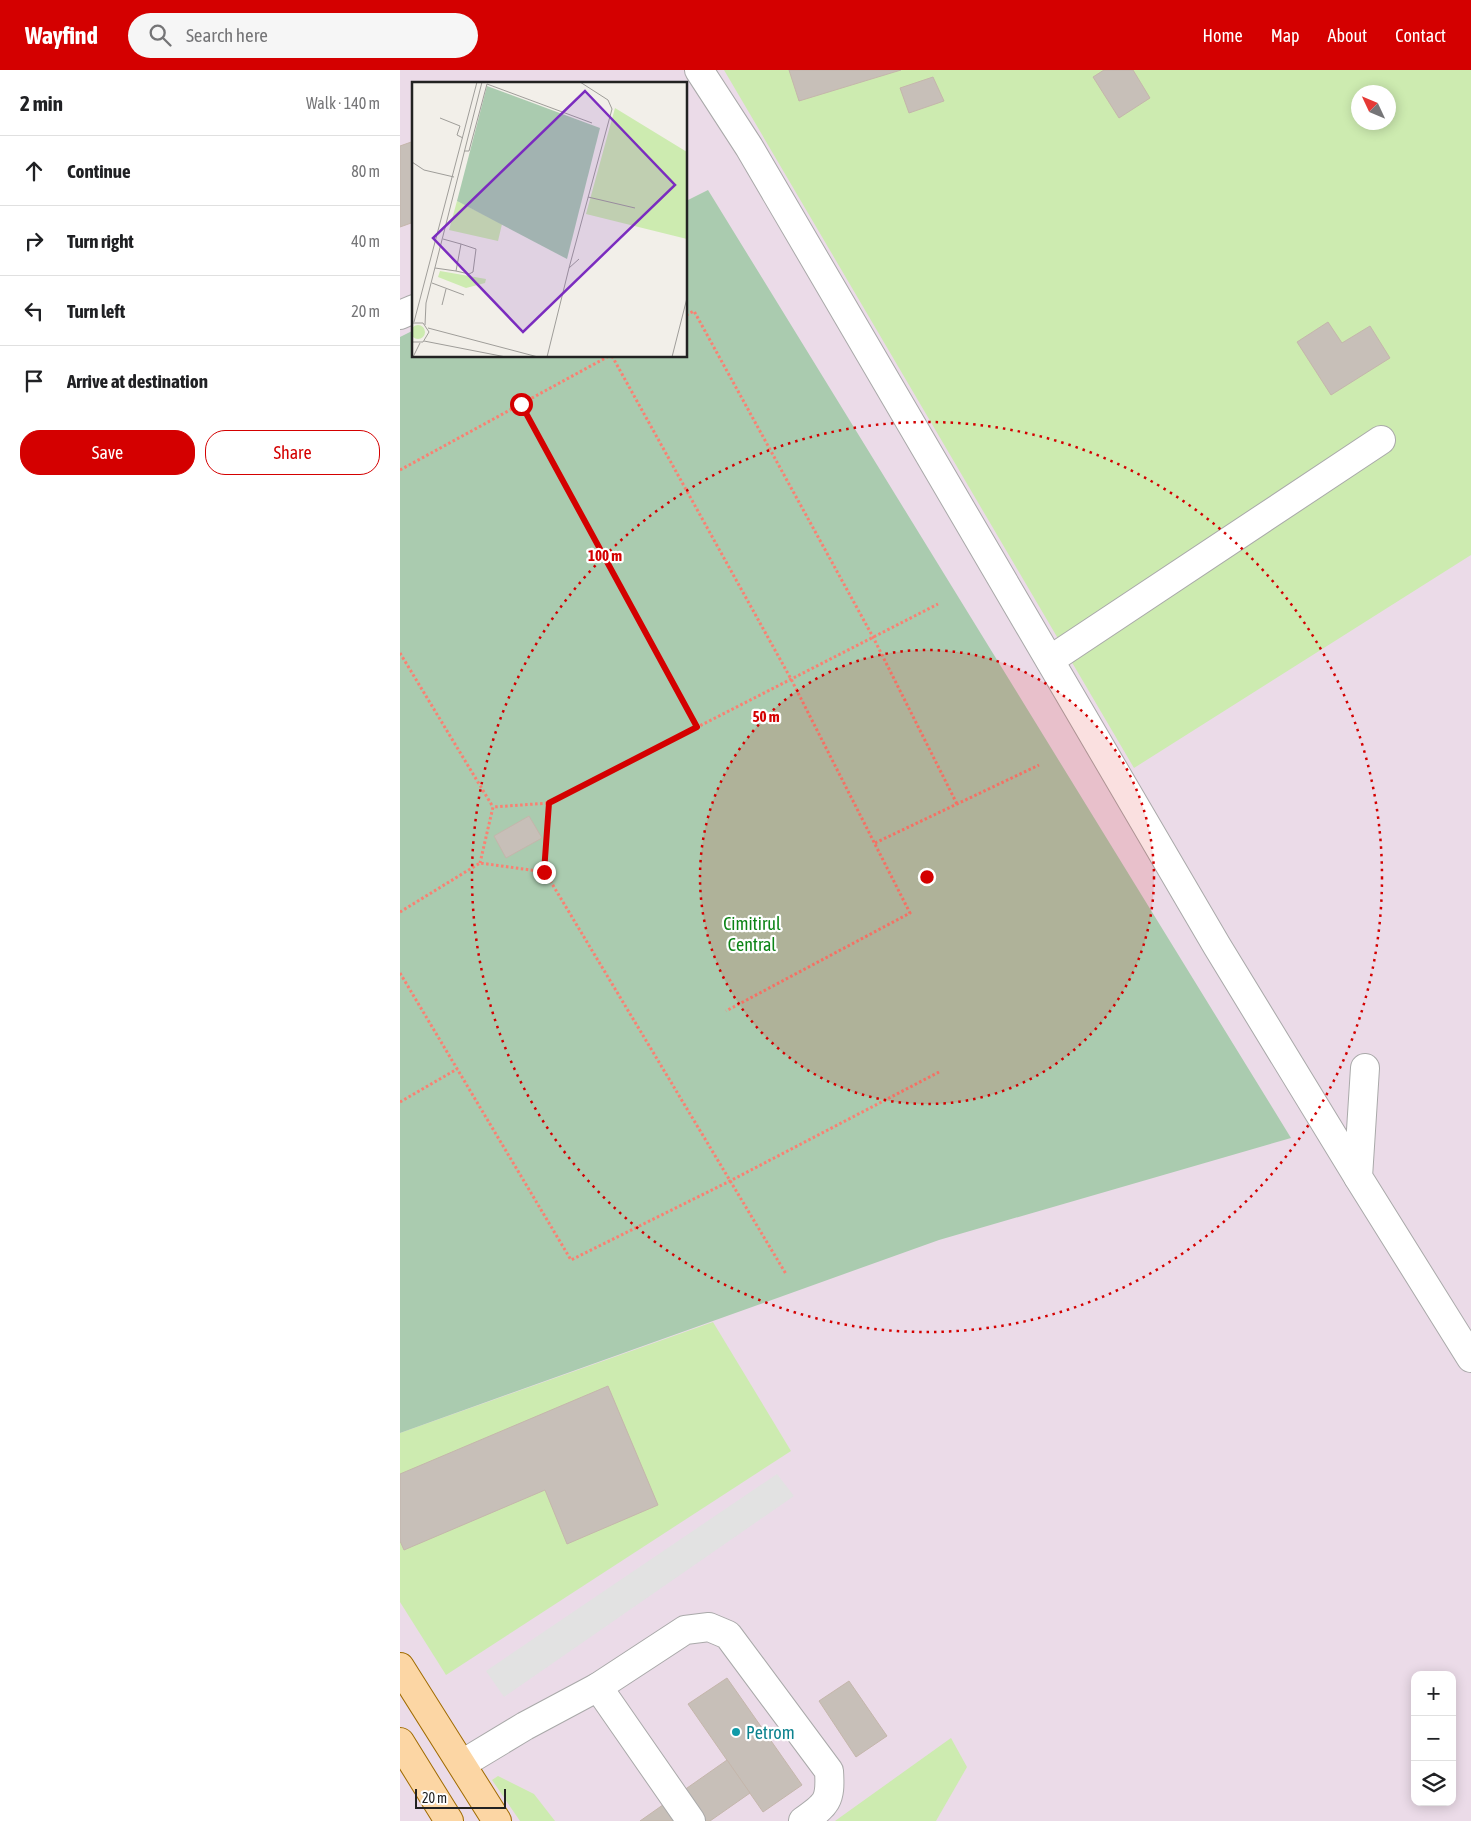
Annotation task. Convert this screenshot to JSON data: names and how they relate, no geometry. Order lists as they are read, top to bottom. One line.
{"parks":["Cimitirul Central"],"places":["Petrom"],"scale_bar":"20 m","north":"top left","page":{"header":"Wayfind","search":"Search here","nav":["Home","Map","About","Contact"],"heading":["2 min","Walk · 140 m"],"list":[["Continue","80 m"],["Turn right","40 m"],["Turn left","20 m"],"Arrive at destination"],"buttons":["Save","Share"],"map_buttons":["+","−"],"scale":"20 m"},"rings":["100 m","50 m"]}
